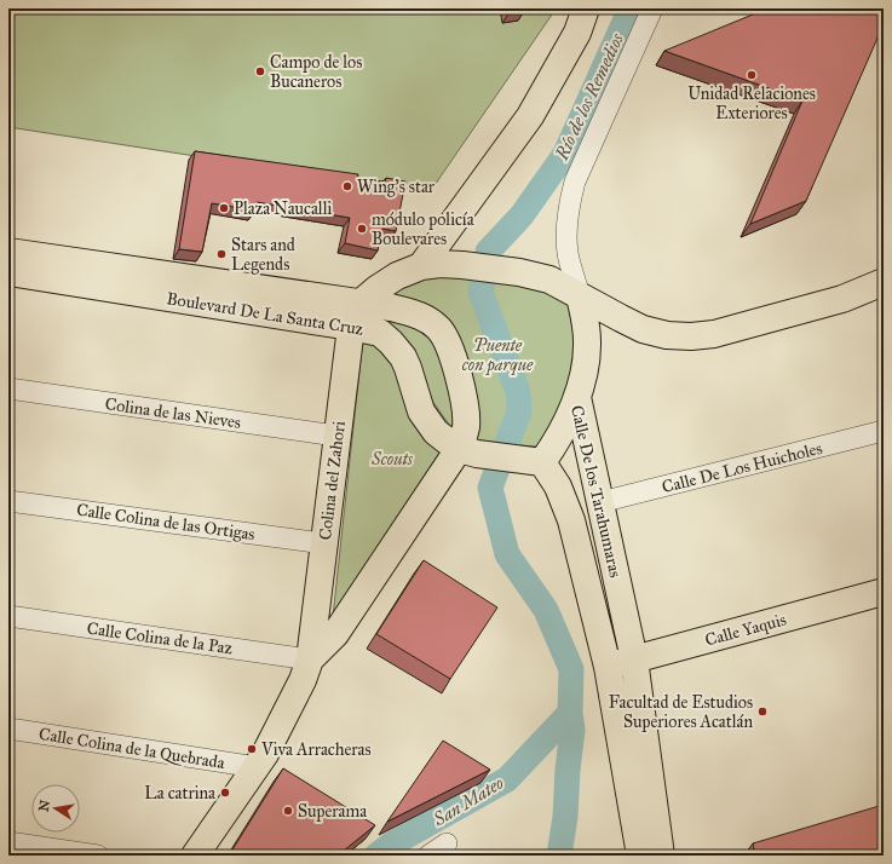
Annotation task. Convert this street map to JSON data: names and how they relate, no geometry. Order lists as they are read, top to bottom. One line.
{"streets":{"main road":["Boulevard De La Santa Cruz","Colina del Zahori","Calle De los Tarahumaras","Calle Yaquis"],"street":["Colina de las Nieves","Calle De Los Huicholes","Calle Colina de las Ortigas","Calle Colina de la Paz","Calle Colina de la Quebrada"]},"crossings":[["Boulevard De La Santa Cruz","Colina del Zahori"],["Boulevard De La Santa Cruz","Calle De los Tarahumaras"],["Colina de las Nieves","Colina del Zahori"],["Calle De Los Huicholes","Calle De los Tarahumaras"],["Colina del Zahori","Calle Colina de las Ortigas"],["Colina del Zahori","Calle Colina de la Paz"],["Calle De los Tarahumaras","Calle Yaquis"]],"water":["Río de los Remedios","San Mateo"],"parks":["Puente con parque","Scouts"],"places":["Campo de los Bucaneros","Unidad Relaciones Exteriores","Wing's star","Plaza Naucalli","módulo policía Boulevares","Stars and Legends","Facultad de Estudios Superiores Acatlán","Viva Arracheras","La catrina","Superama"],"north":"left"}
